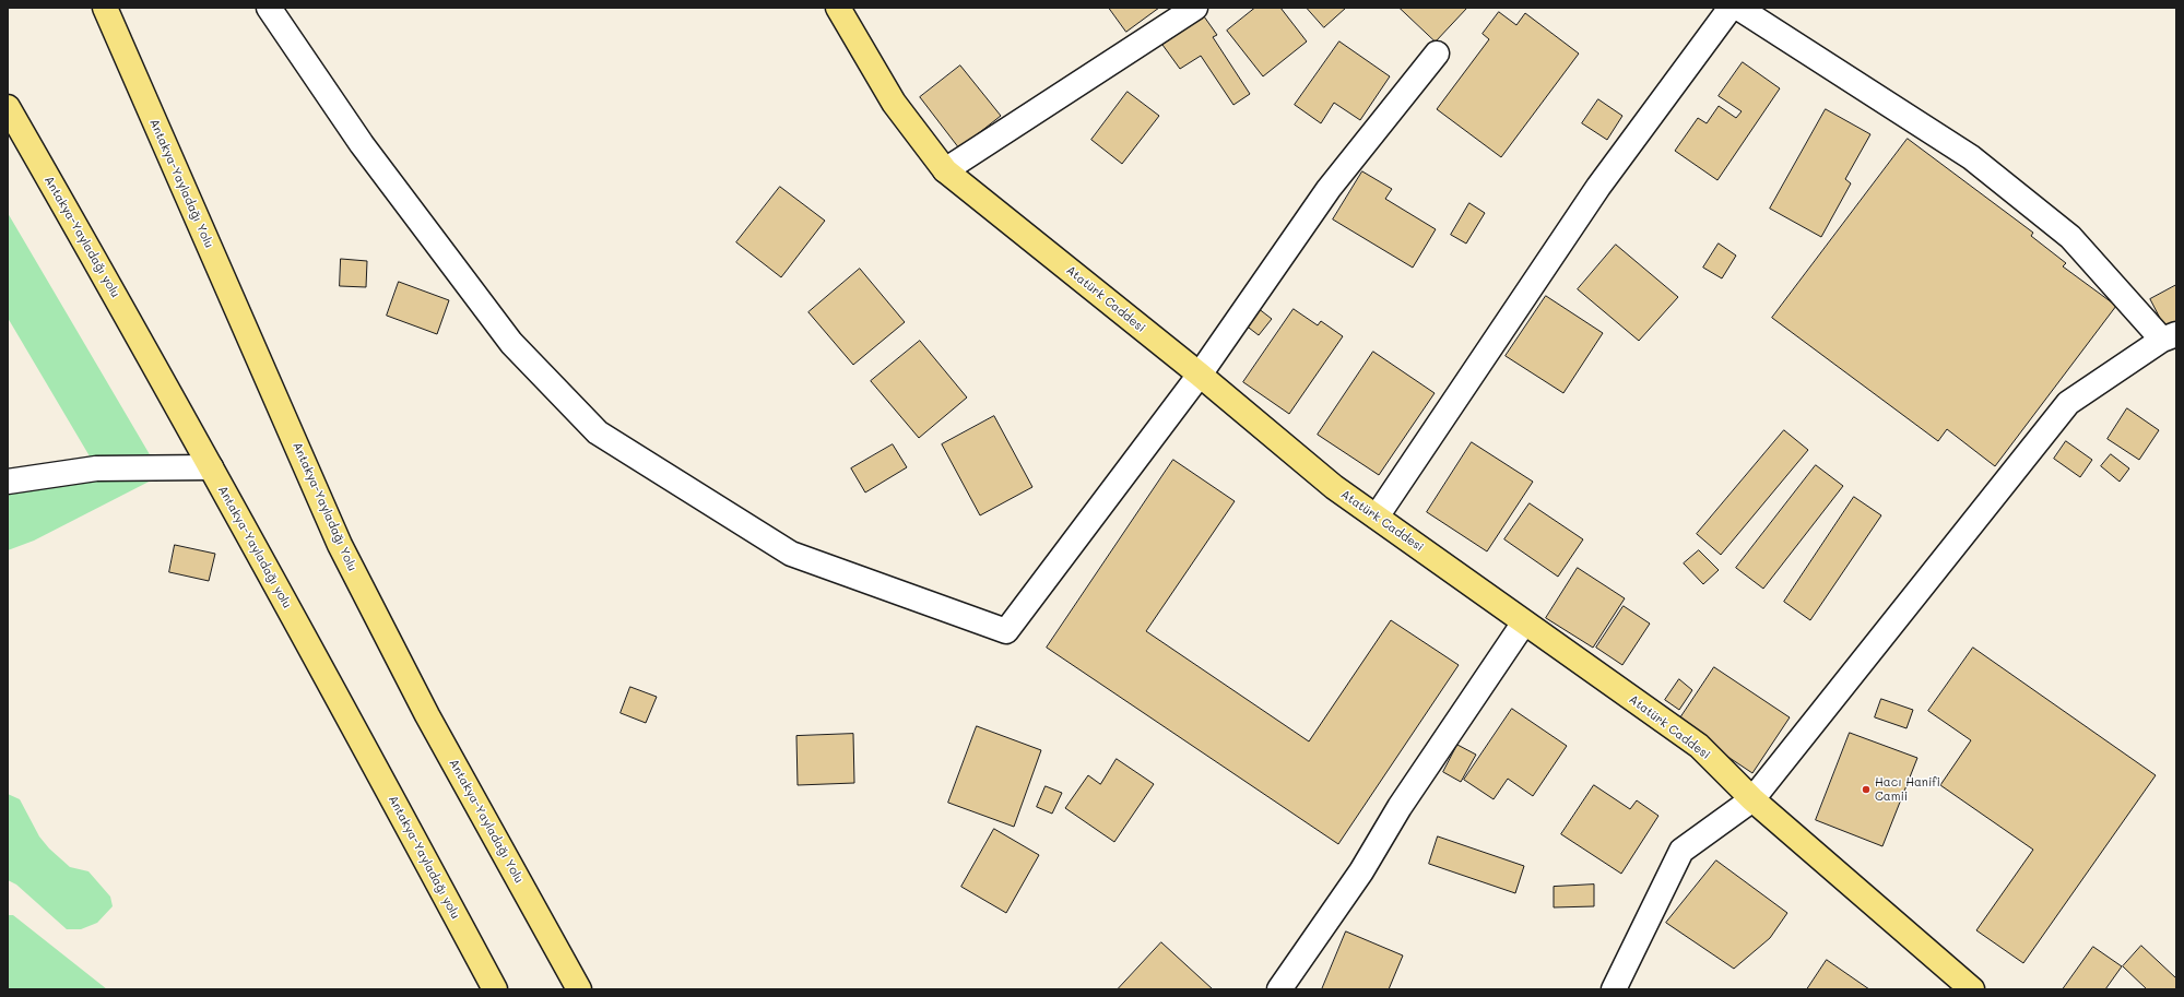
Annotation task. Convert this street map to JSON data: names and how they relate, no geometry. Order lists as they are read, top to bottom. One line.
{"streets":{"main road":["Antakya-Yayladağı Yolu","Antakya-Yayladağı yolu","Atatürk Caddesi"]},"places":["Hacı Hanifi Camii"]}
